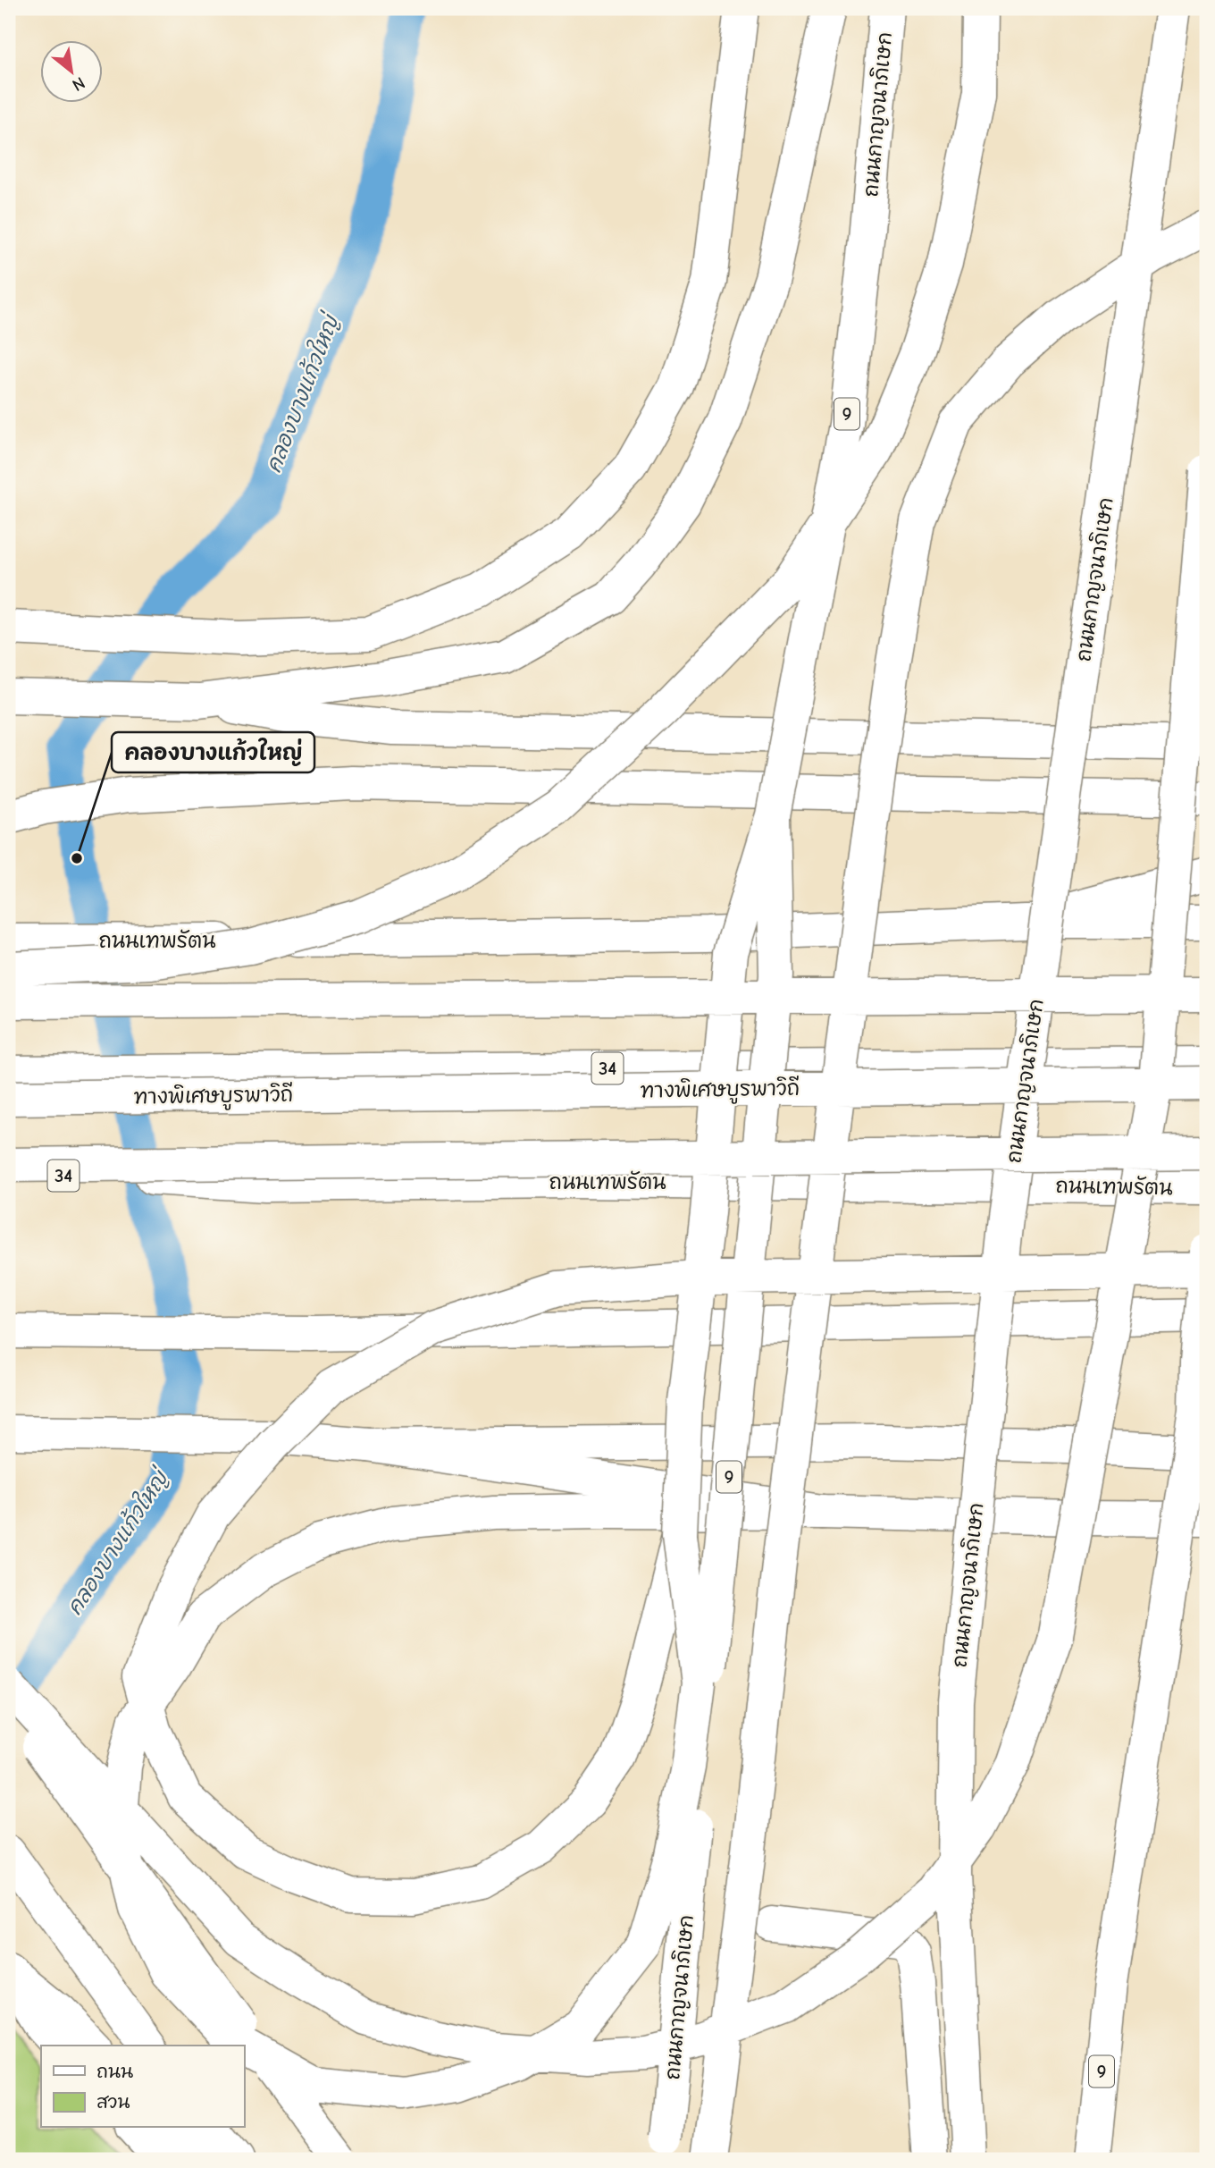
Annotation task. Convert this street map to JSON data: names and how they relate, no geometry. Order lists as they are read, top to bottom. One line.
{"streets":{"main road":["ถนนกาญจนาภิเษก","9","ถนนเทพรัตน","34","ทางพิเศษบูรพาวิถี"]},"water":["คลองบางแก้วใหญ่"],"places":["คลองบางแก้วใหญ่"],"legend":["ถนน","สวน"],"north":"bottom right"}
